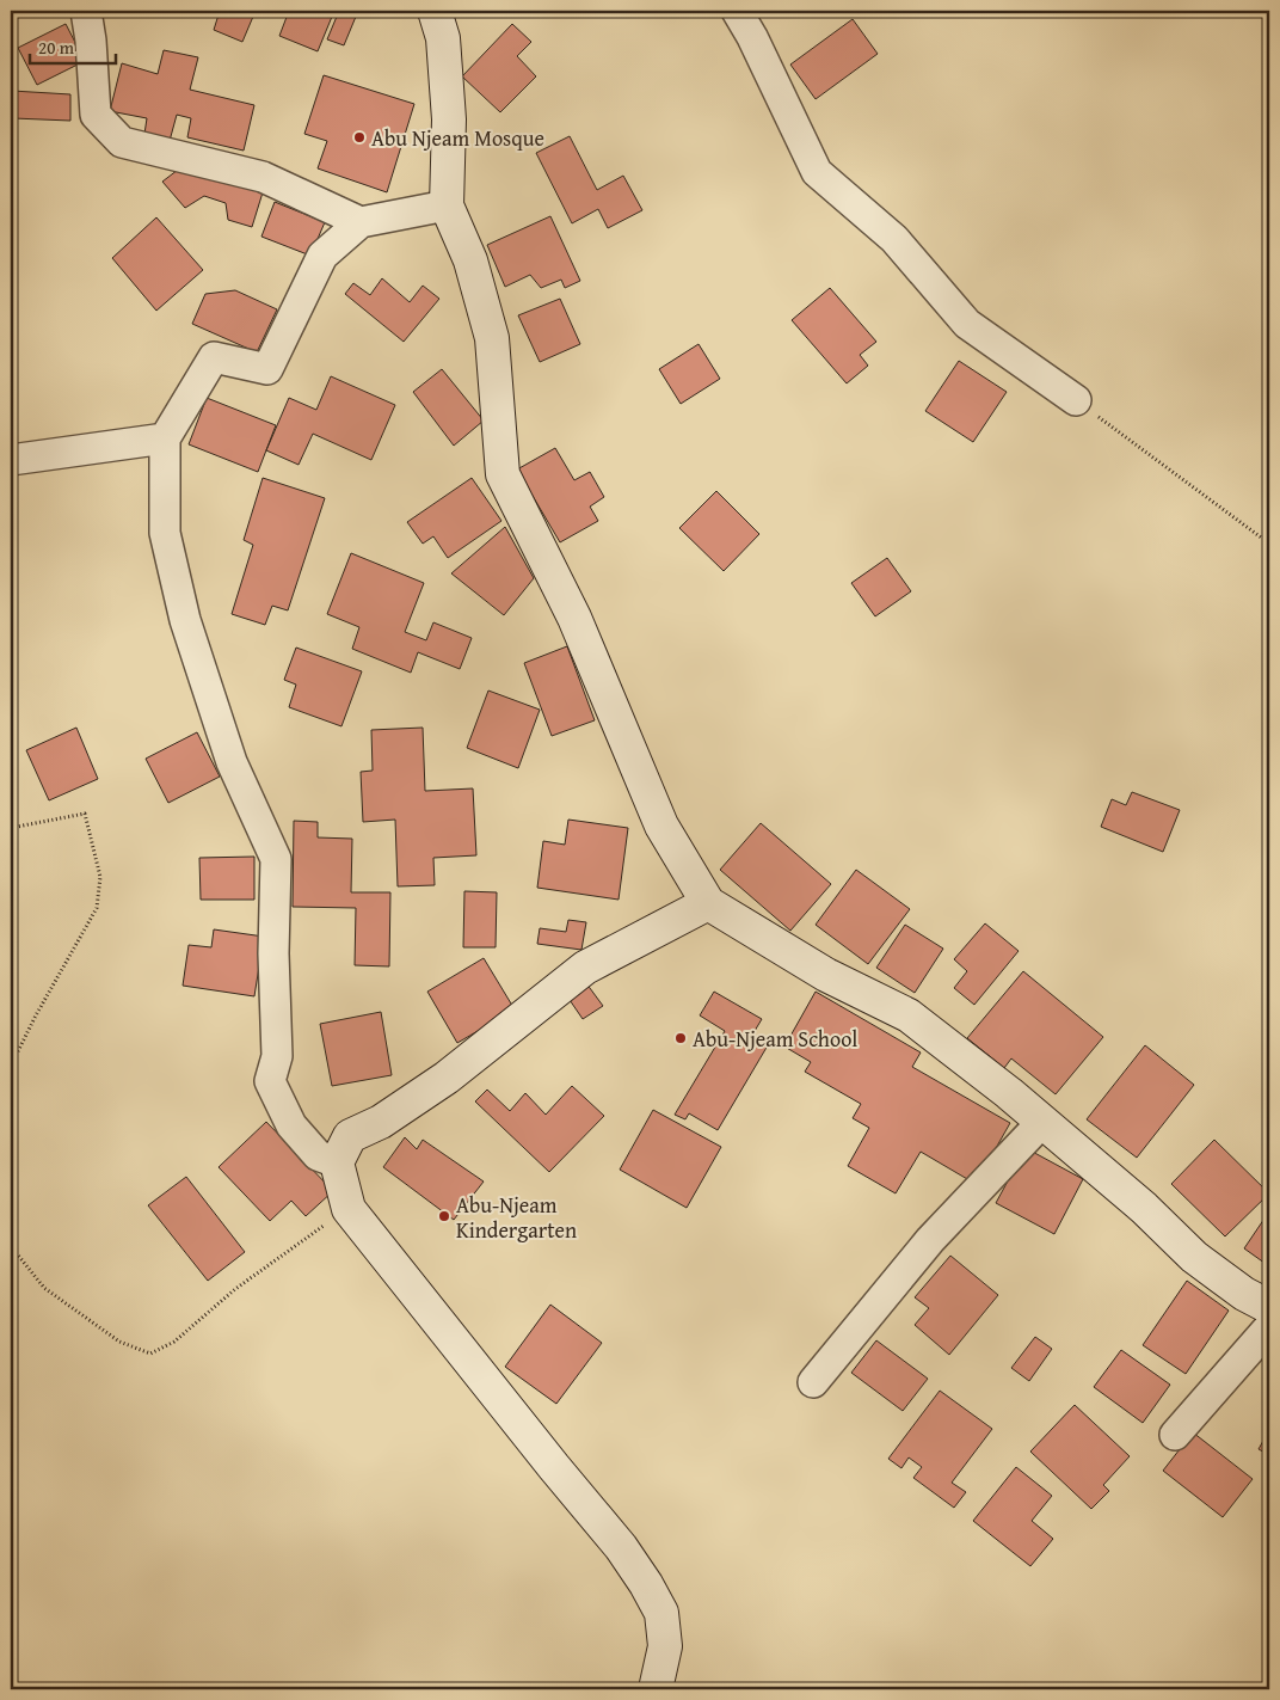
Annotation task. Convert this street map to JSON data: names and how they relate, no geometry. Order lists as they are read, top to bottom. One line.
{"places":["Abu Njeam Mosque","Abu-Njeam School","Abu-Njeam Kindergarten"],"scale_bar":"20 m"}
